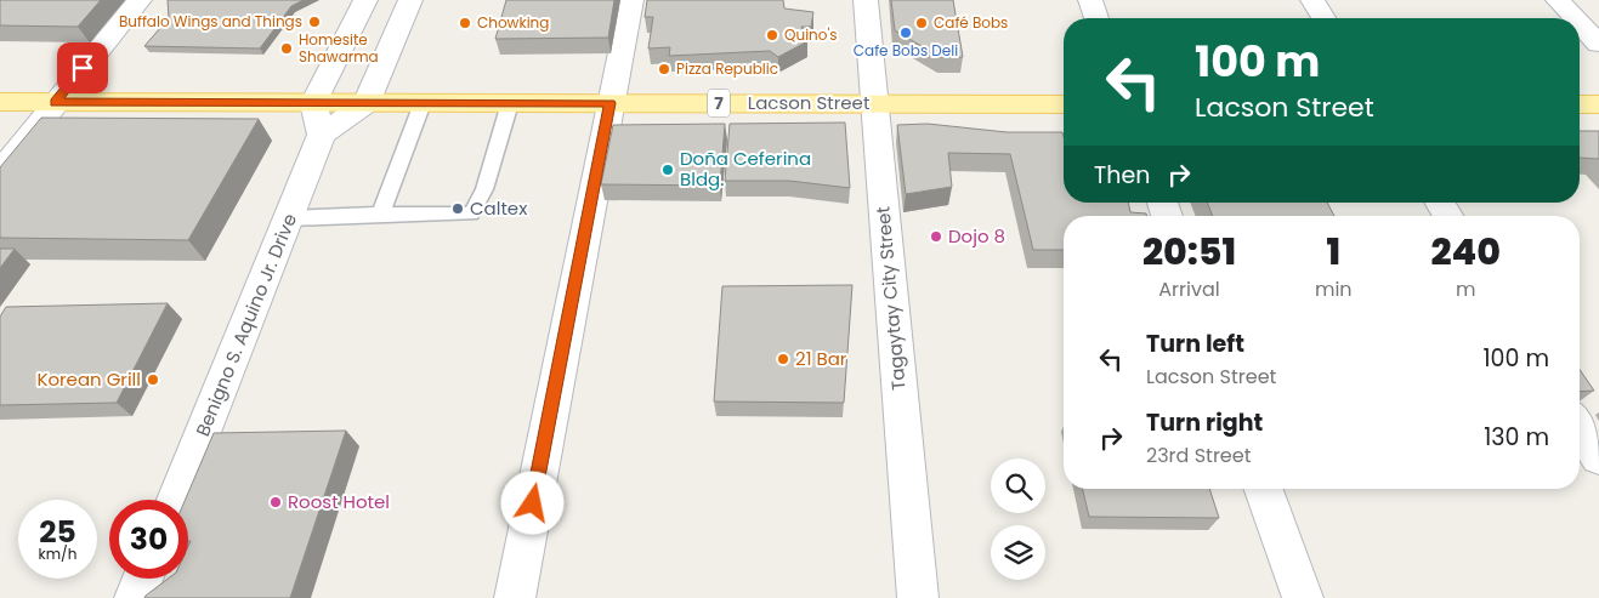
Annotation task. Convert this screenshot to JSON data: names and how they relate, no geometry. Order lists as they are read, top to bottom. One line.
{"streets":{"main road":["7","Lacson Street"],"street":["Tagaytay City Street","Benigno S. Aquino Jr. Drive"]},"crossings":[["Lacson Street","Tagaytay City Street"]],"places":["Buffalo Wings and Things","Chowking","Café Bobs","Cafe Bobs Deli","Quino's","Homesite Shawarma","Pizza Republic","Doña Ceferina Bldg.","Caltex","Dojo 8","21 Bar","Korean Grill","Roost Hotel"],"page":{"turn":["100 m","Lacson Street"],"then":"Then","eta":["20:51","Arrival","1","min","240","m"],"list":[{"name":"Turn left","note":"Lacson Street","value":"100 m"},{"name":"Turn right","note":"23rd Street","value":"130 m"}],"speed":"25 km/h","limit":"30"}}
